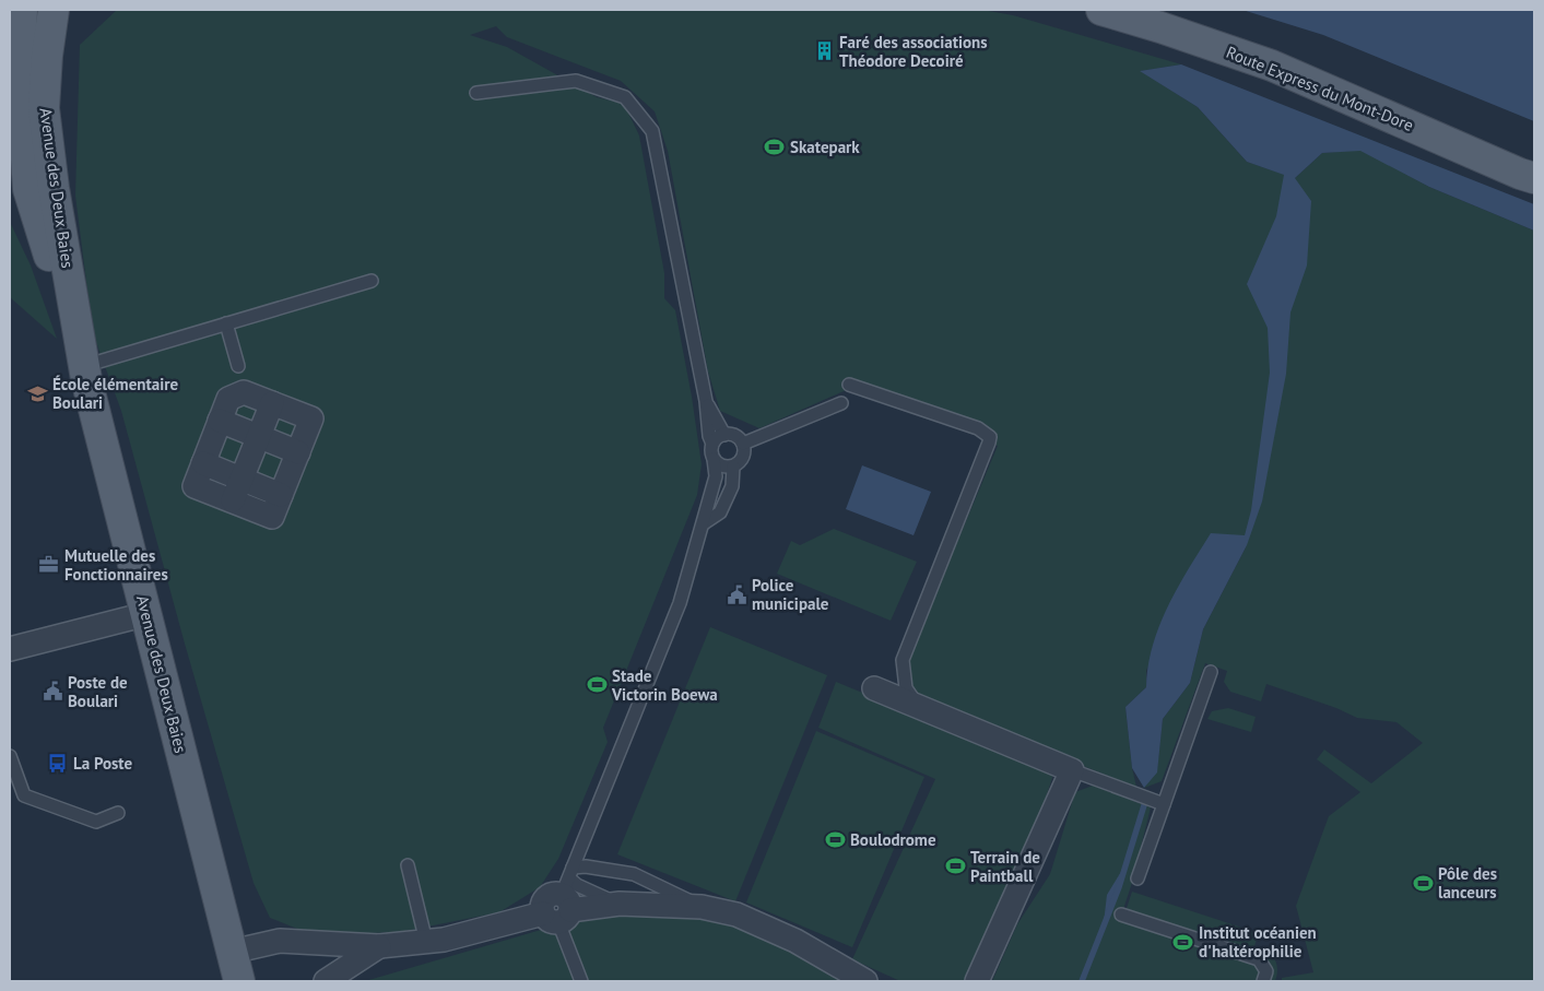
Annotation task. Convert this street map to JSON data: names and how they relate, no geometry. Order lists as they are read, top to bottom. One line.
{"streets":{"main road":["Route Express du Mont-Dore","Avenue des Deux Baies"]},"places":{"building":["Faré des associations Théodore Decoiré"],"sports":["Skatepark","Stade Victorin Boewa","Boulodrome","Terrain de Paintball","Pôle des lanceurs","Institut océanien d'haltérophilie"],"school or university":["École élémentaire Boulari"],"office":["Mutuelle des Fonctionnaires"],"public building":["Police municipale","Poste de Boulari"],"bus stop":["La Poste"]}}
